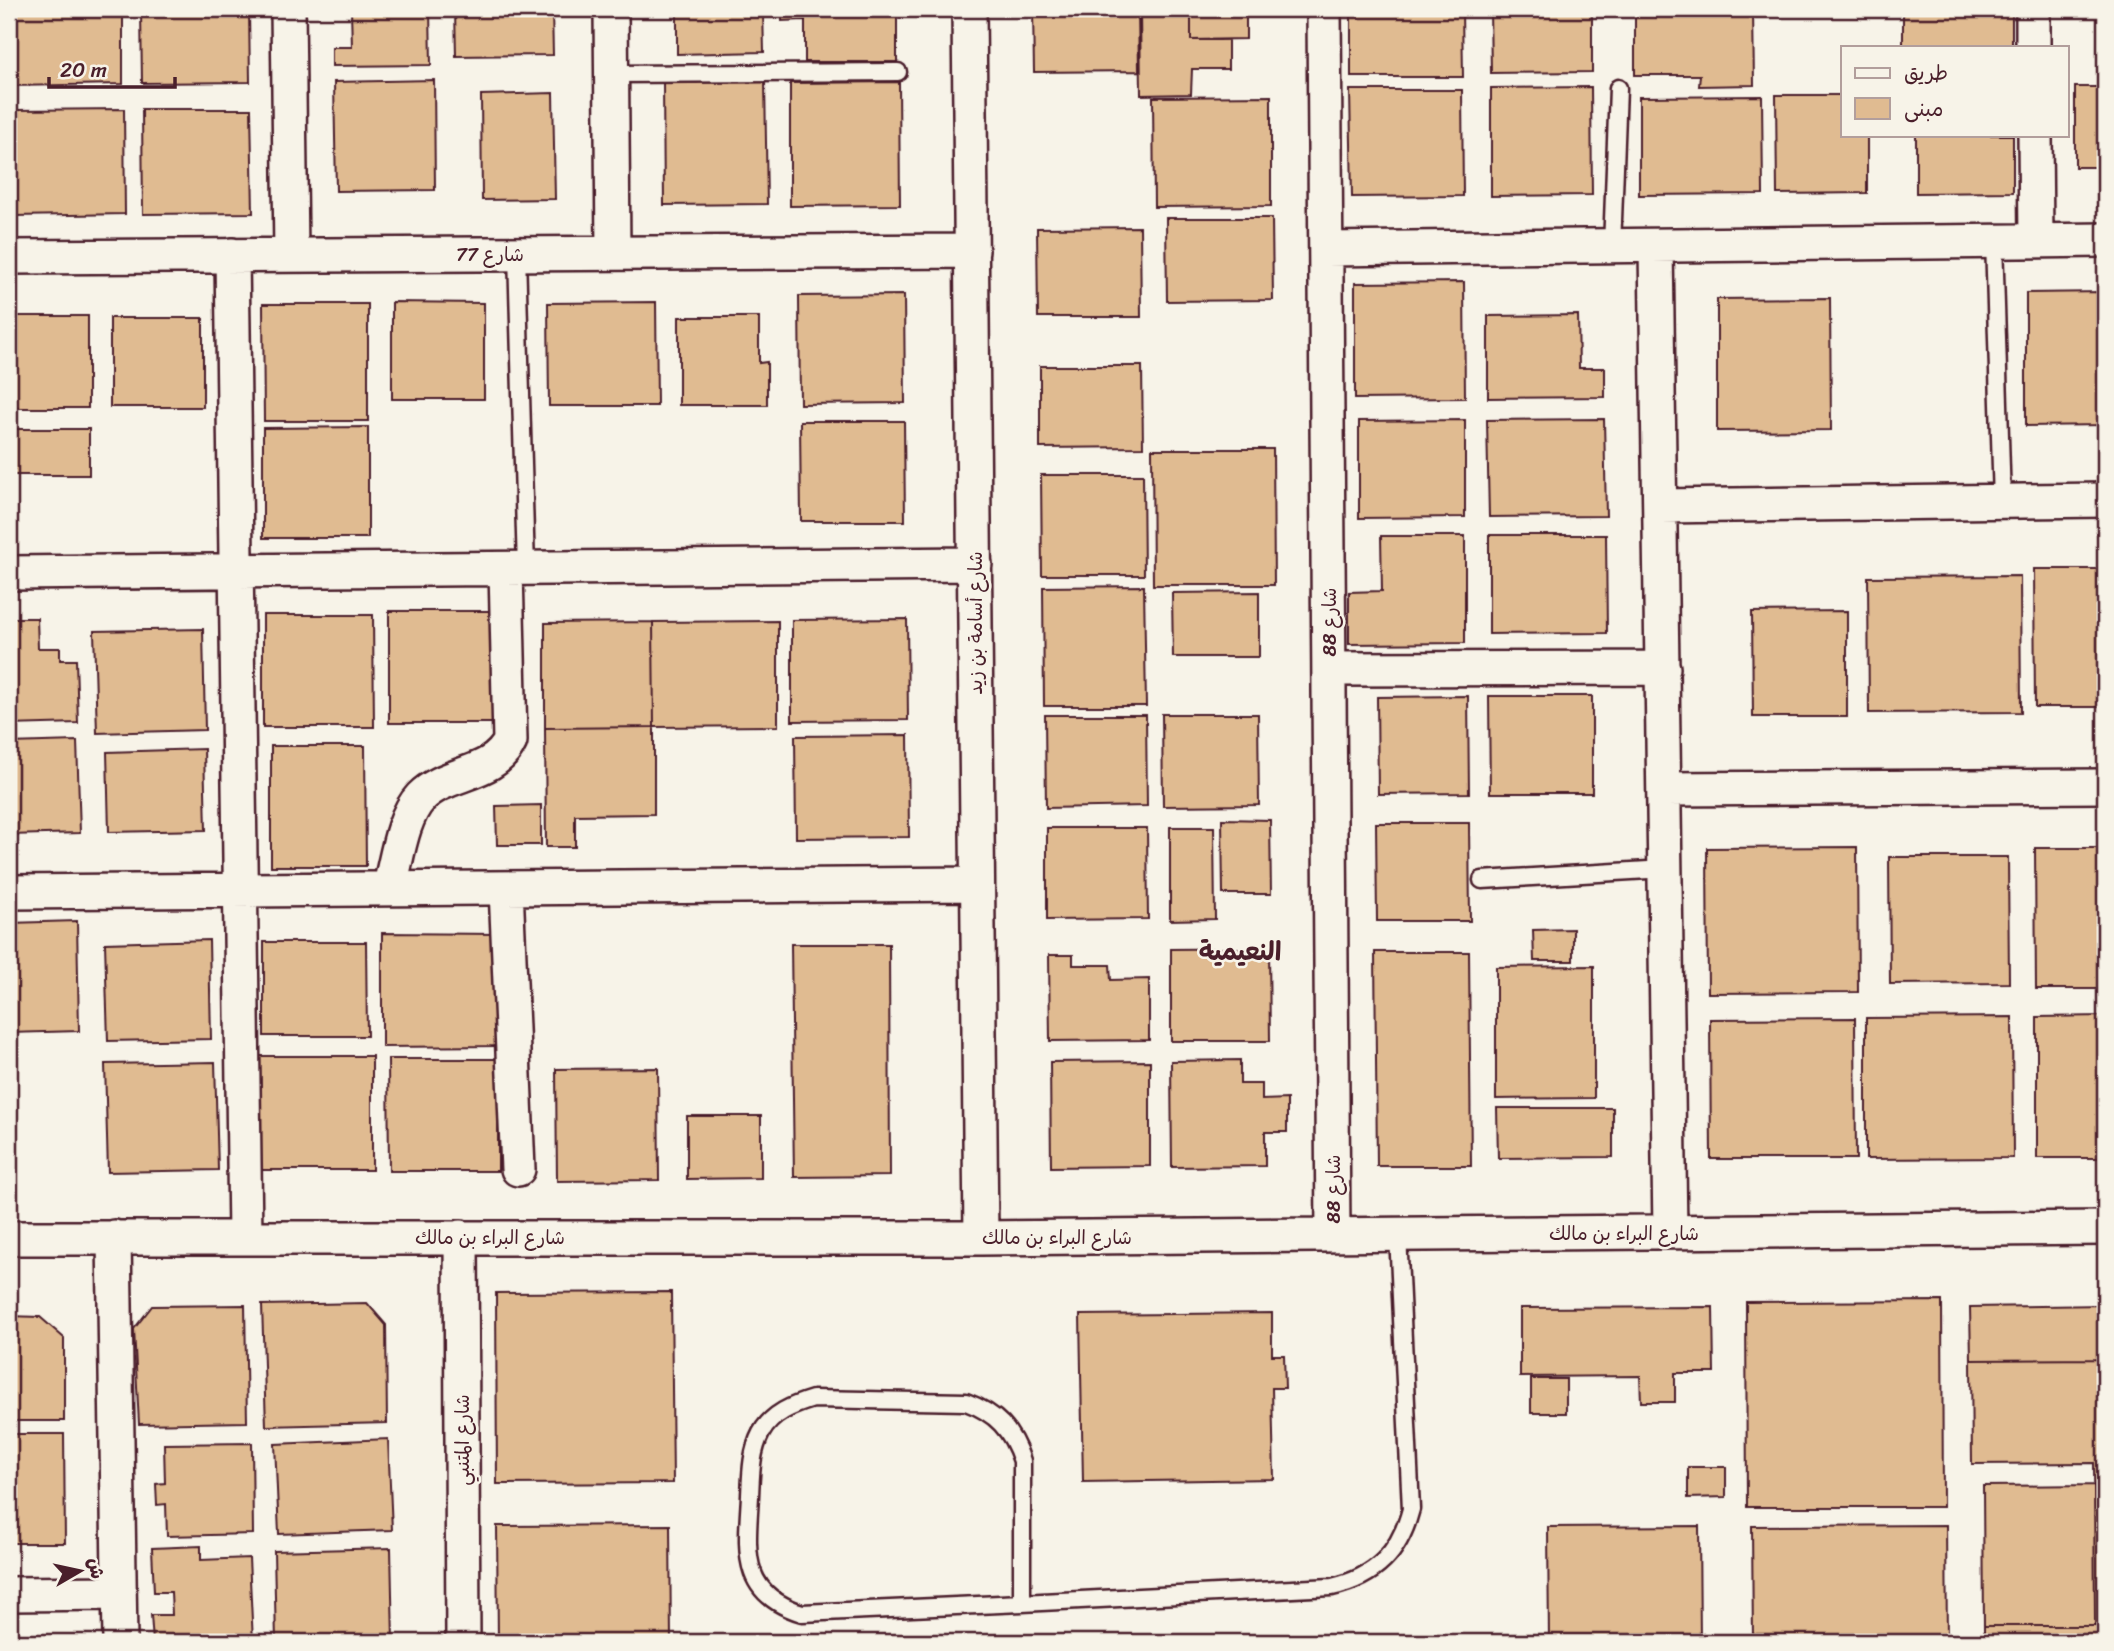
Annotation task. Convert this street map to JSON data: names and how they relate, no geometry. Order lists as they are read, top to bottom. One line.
{"streets":{"street":["شارع 77","شارع 88","شارع أسامة بن زيد","شارع البراء بن مالك","شارع المتنبي"]},"crossings":[["شارع 77","شارع أسامة بن زيد"],["شارع 88","شارع البراء بن مالك"],["شارع أسامة بن زيد","شارع البراء بن مالك"],["شارع البراء بن مالك","شارع المتنبي"]],"districts":["النعيمية"],"legend":["طريق","مبنى"],"scale_bar":"20 m","north":"right"}
